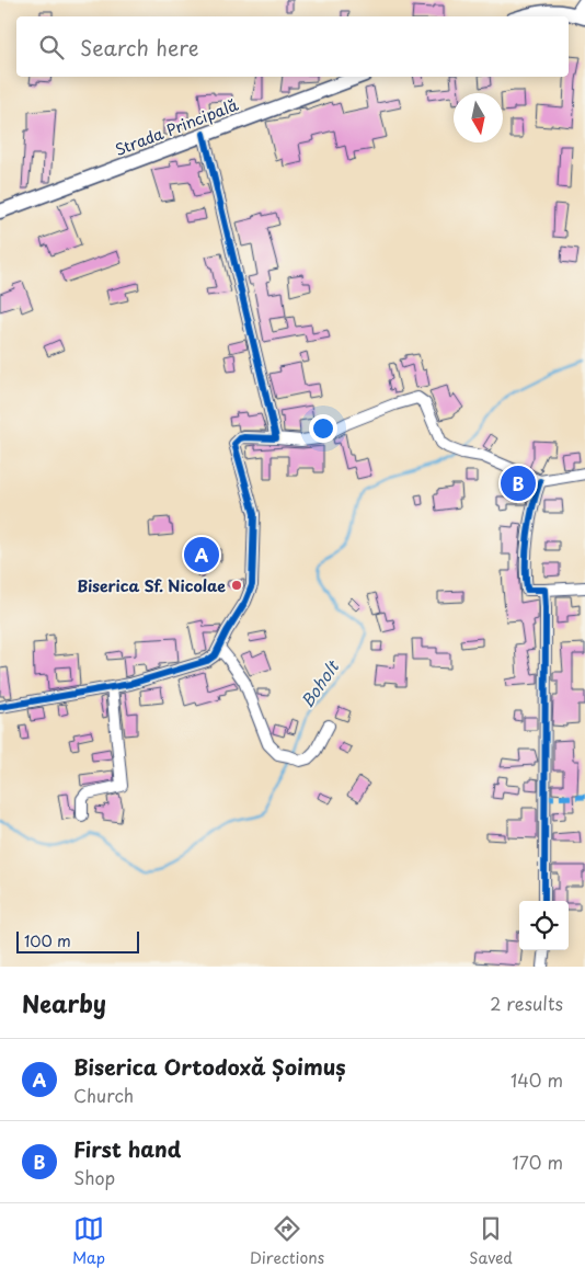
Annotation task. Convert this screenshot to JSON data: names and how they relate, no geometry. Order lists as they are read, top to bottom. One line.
{"streets":{"main road":["Strada Principală"]},"water":["Boholt"],"places":["Biserica Sf. Nicolae"],"scale_bar":"100 m","north":"bottom","page":{"search":"Search here","pins":["B","A"],"scale":"100 m","heading":["Nearby","2 results"],"list":[{"mark":"A","name":"Biserica Ortodoxă Șoimuș","note":"Church","value":"140 m"},{"mark":"B","name":"First hand","note":"Shop","value":"170 m"}],"nav":["Map","Directions","Saved"]}}
